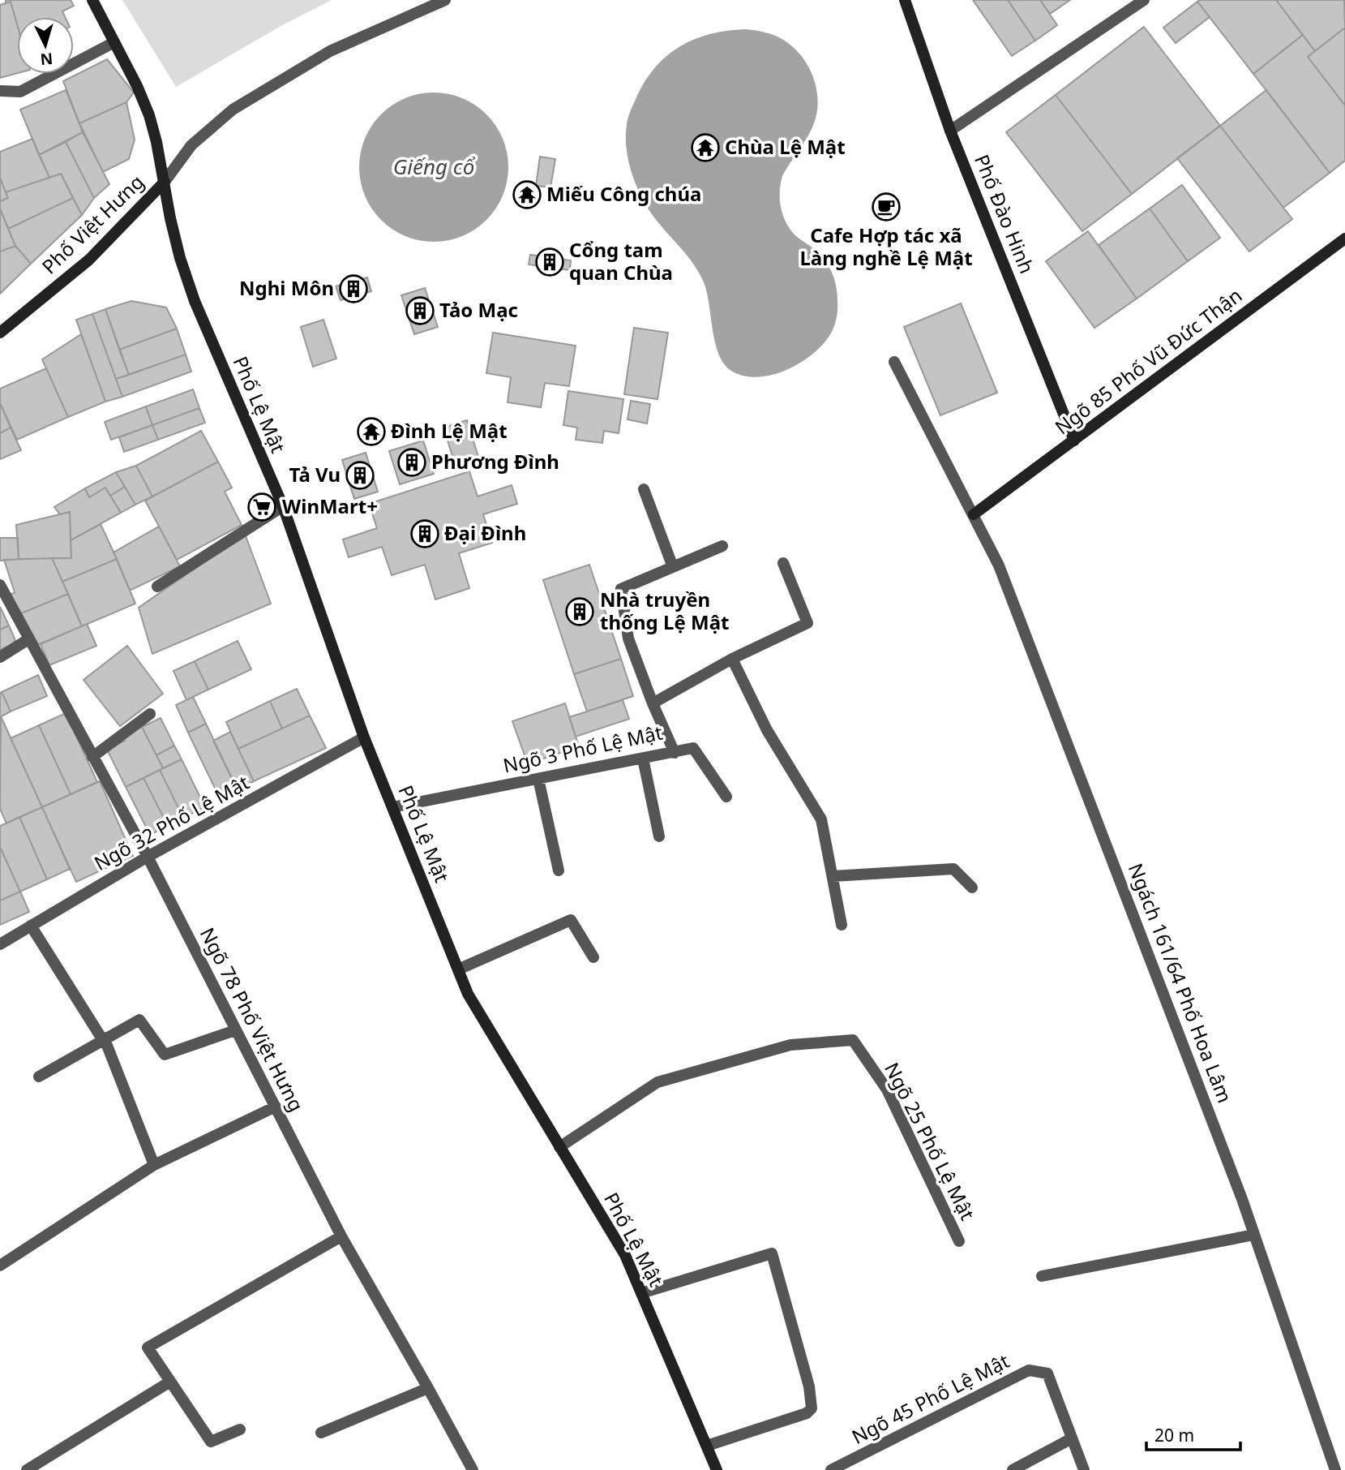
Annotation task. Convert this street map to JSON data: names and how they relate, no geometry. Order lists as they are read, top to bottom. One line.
{"streets":{"street":["Phố Đào Hinh","Phố Việt Hưng","Ngõ 85 Phố Vũ Đức Thận","Phố Lệ Mật","Ngõ 3 Phố Lệ Mật","Ngõ 32 Phố Lệ Mật","Ngách 161/64 Phố Hoa Lâm","Ngõ 78 Phố Việt Hưng","Ngõ 25 Phố Lệ Mật","Ngõ 45 Phố Lệ Mật"]},"crossings":[["Phố Đào Hinh","Ngõ 85 Phố Vũ Đức Thận"],["Phố Việt Hưng","Phố Lệ Mật"],["Ngõ 85 Phố Vũ Đức Thận","Ngách 161/64 Phố Hoa Lâm"],["Phố Lệ Mật","Ngõ 3 Phố Lệ Mật"],["Phố Lệ Mật","Ngõ 32 Phố Lệ Mật"],["Phố Lệ Mật","Ngõ 25 Phố Lệ Mật"],["Ngõ 32 Phố Lệ Mật","Ngõ 78 Phố Việt Hưng"]],"water":["Giếng cổ"],"places":{"temple":["Chùa Lệ Mật","Miếu Công chúa","Đình Lệ Mật"],"cafe":["Cafe Hợp tác xã Làng nghề Lệ Mật"],"building":["Cổng tam quan Chùa","Nghi Môn","Tảo Mạc","Phương Đình","Tả Vu","Đại Đình","Nhà truyền thống Lệ Mật"],"supermarket":["WinMart+"]},"scale_bar":"20 m","north":"bottom"}
